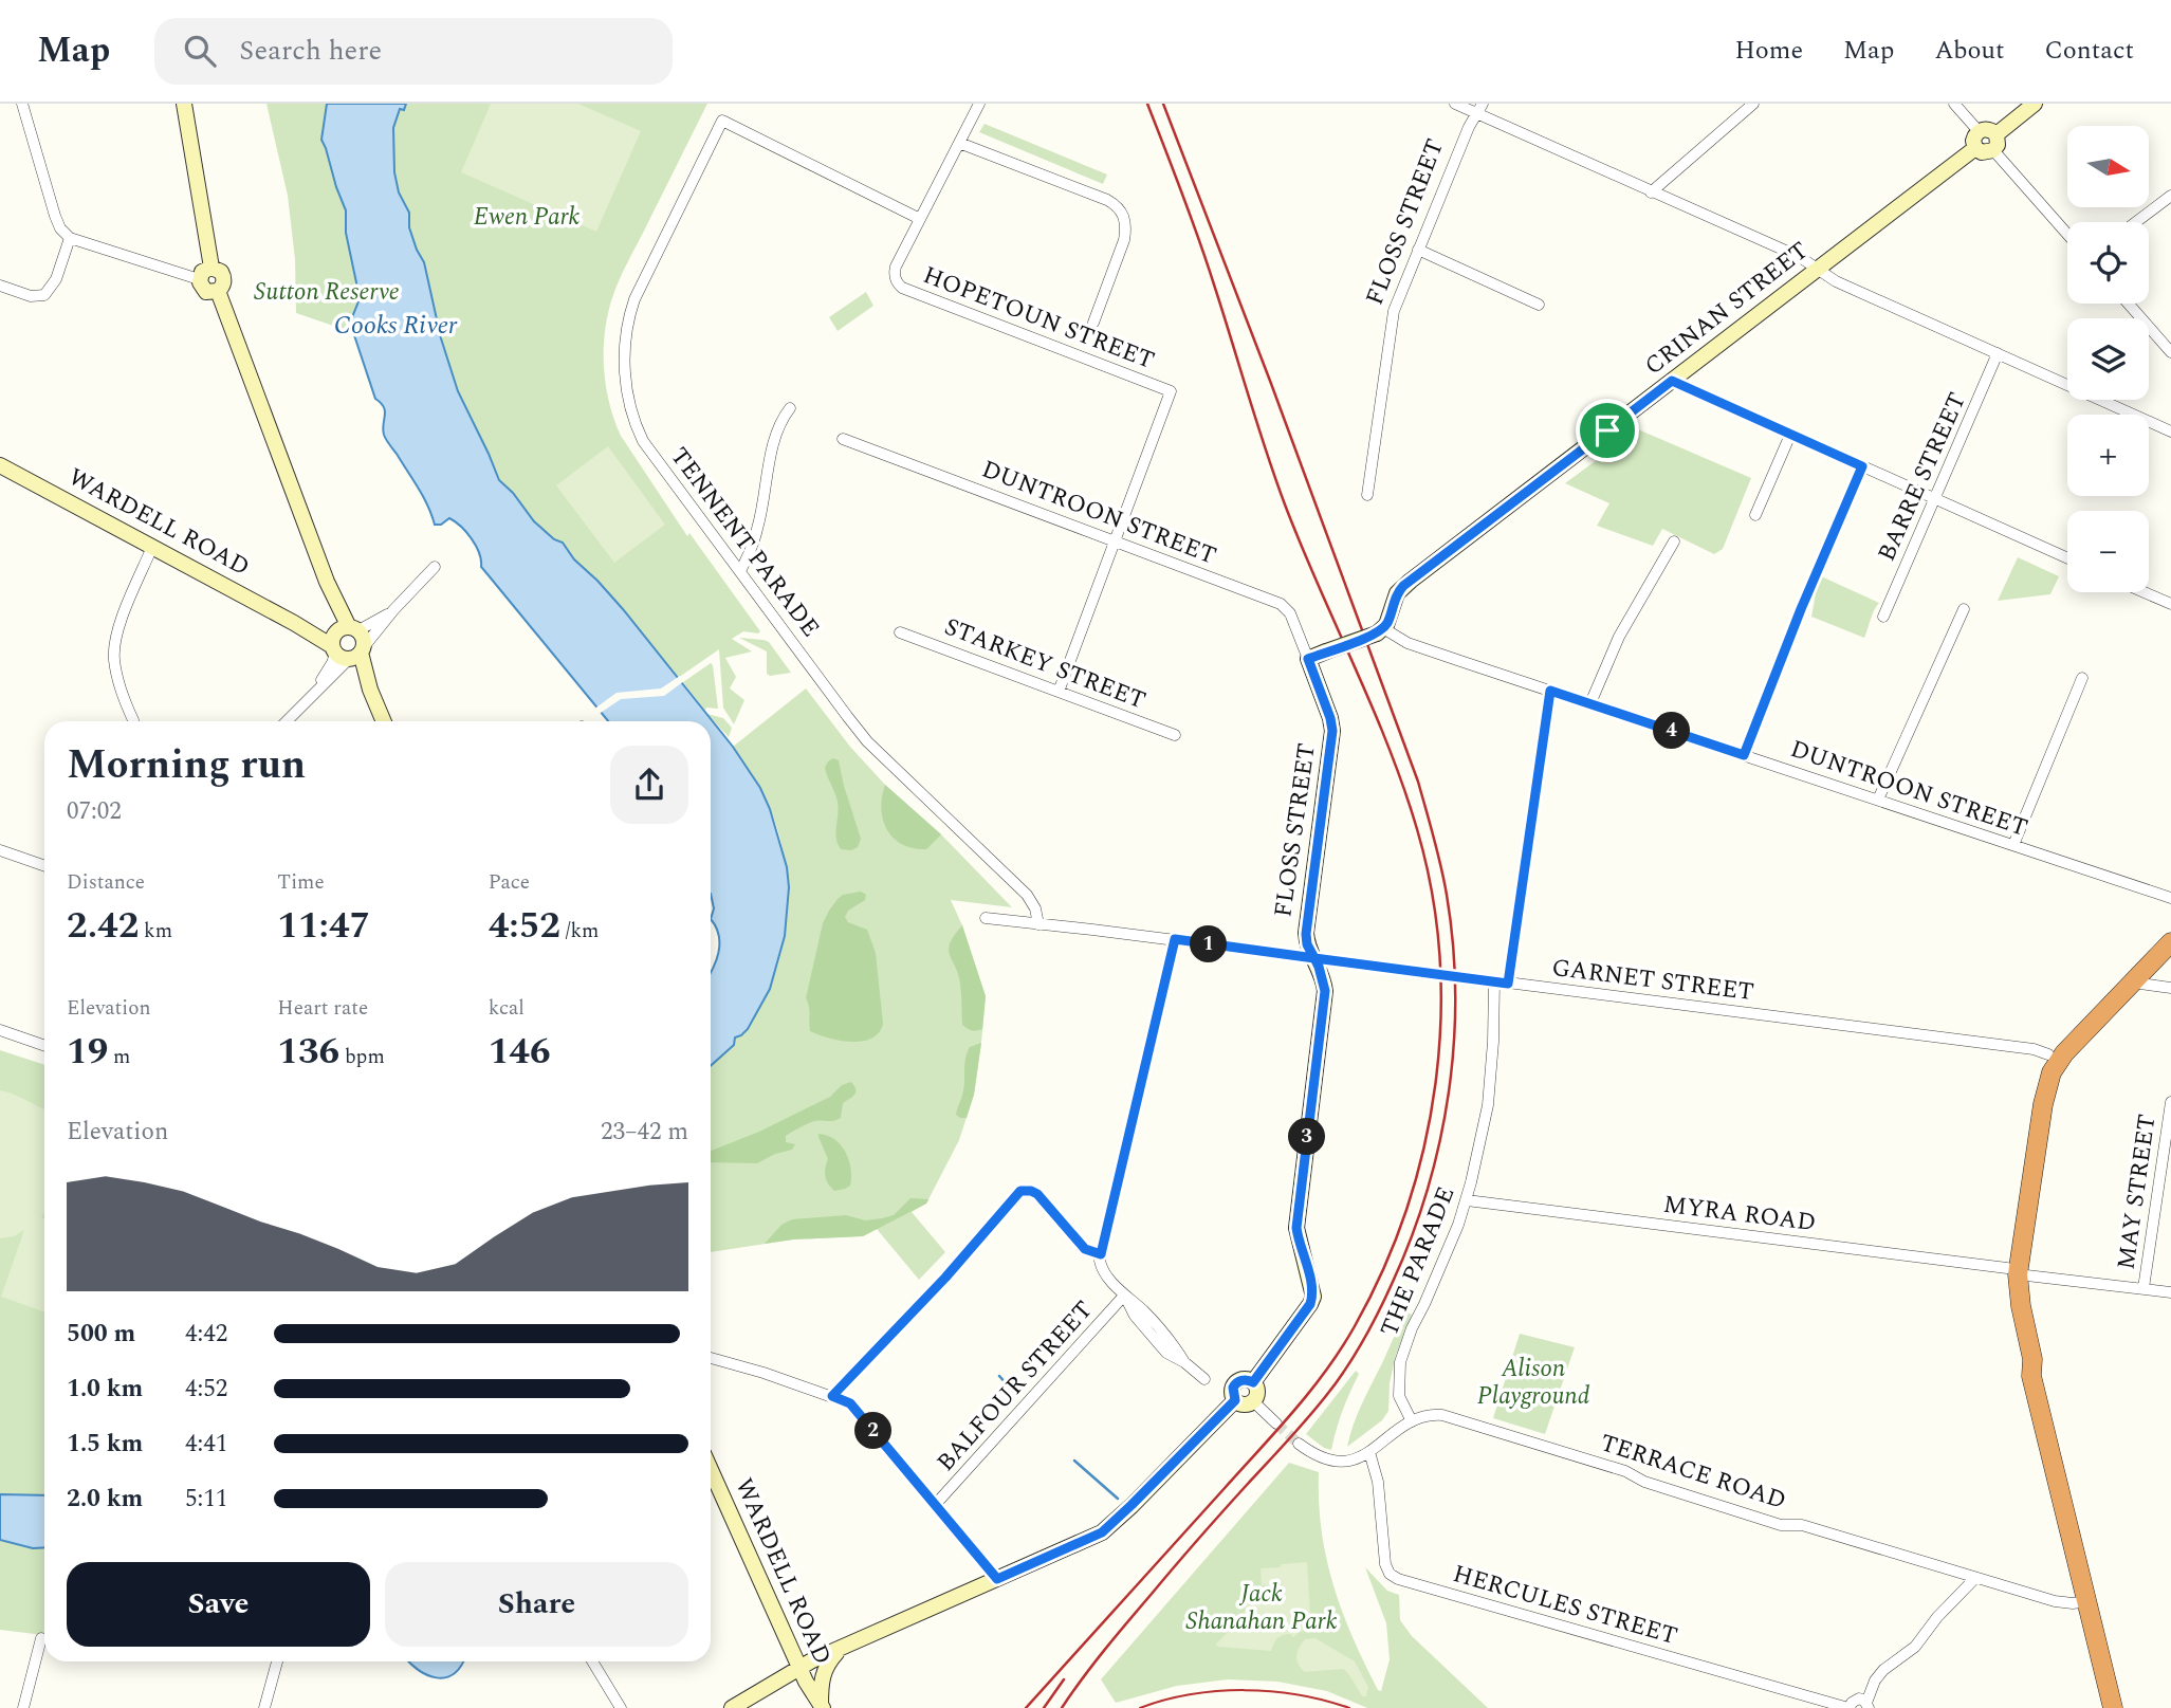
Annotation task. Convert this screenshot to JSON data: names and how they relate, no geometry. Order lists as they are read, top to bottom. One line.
{"streets":{"street":["FLOSS STREET","CRINAN STREET","HOPETOUN STREET","BARRE STREET","DUNTROON STREET","WARDELL ROAD","TENNENT PARADE","STARKEY STREET","GARNET STREET","MAY STREET","MYRA ROAD","THE PARADE","BALFOUR STREET","TERRACE ROAD","HERCULES STREET"]},"crossings":[["FLOSS STREET","DUNTROON STREET"],["FLOSS STREET","GARNET STREET"],["CRINAN STREET","DUNTROON STREET"],["HOPETOUN STREET","DUNTROON STREET"],["HOPETOUN STREET","TENNENT PARADE"],["TENNENT PARADE","GARNET STREET"],["GARNET STREET","THE PARADE"],["MAY STREET","MYRA ROAD"],["MYRA ROAD","THE PARADE"],["THE PARADE","TERRACE ROAD"],["TERRACE ROAD","HERCULES STREET"]],"water":["Cooks River"],"parks":["Ewen Park","Sutton Reserve","Alison Playground","Jack Shanahan Park"],"north":"right","page":{"header":"Map","search":"Search here","nav":["Home","Map","About","Contact"],"map_buttons":["+","−"],"pins":["4","1","3","2"],"heading":["Morning run","07:02"],"stats":[["Distance","2.42 km"],["Time","11:47"],["Pace","4:52 /km"],["Elevation","19 m"],["Heart rate","136 bpm"],["kcal","146"]],"chart":["Elevation","23–42 m"],"list":[{"name":"500 m","note":"4:42"},{"name":"1.0 km","note":"4:52"},{"name":"1.5 km","note":"4:41"},{"name":"2.0 km","note":"5:11"}],"buttons":["Save","Share"]}}
